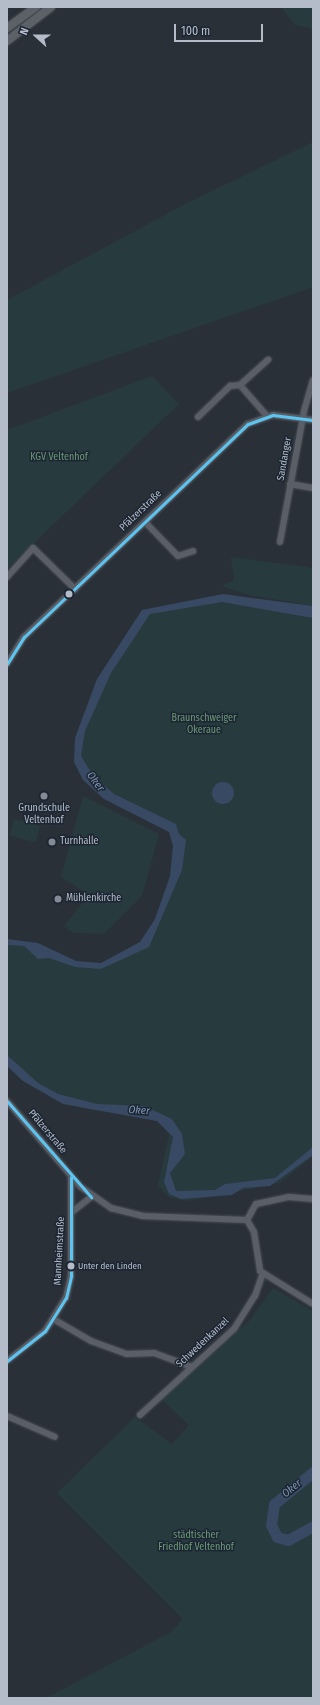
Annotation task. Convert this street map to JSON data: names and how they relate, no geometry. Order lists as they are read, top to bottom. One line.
{"streets":{"street":["Sandanger","Pfälzerstraße","Mannheimstraße","Schwedenkanzel"]},"crossings":[["Pfälzerstraße","Mannheimstraße"]],"water":["Oker"],"parks":["KGV Veltenhof","Braunschweiger Okeraue","städtischer Friedhof Veltenhof"],"places":["Grundschule Veltenhof","Turnhalle","Mühlenkirche","Unter den Linden"],"scale_bar":"100 m","north":"left"}
